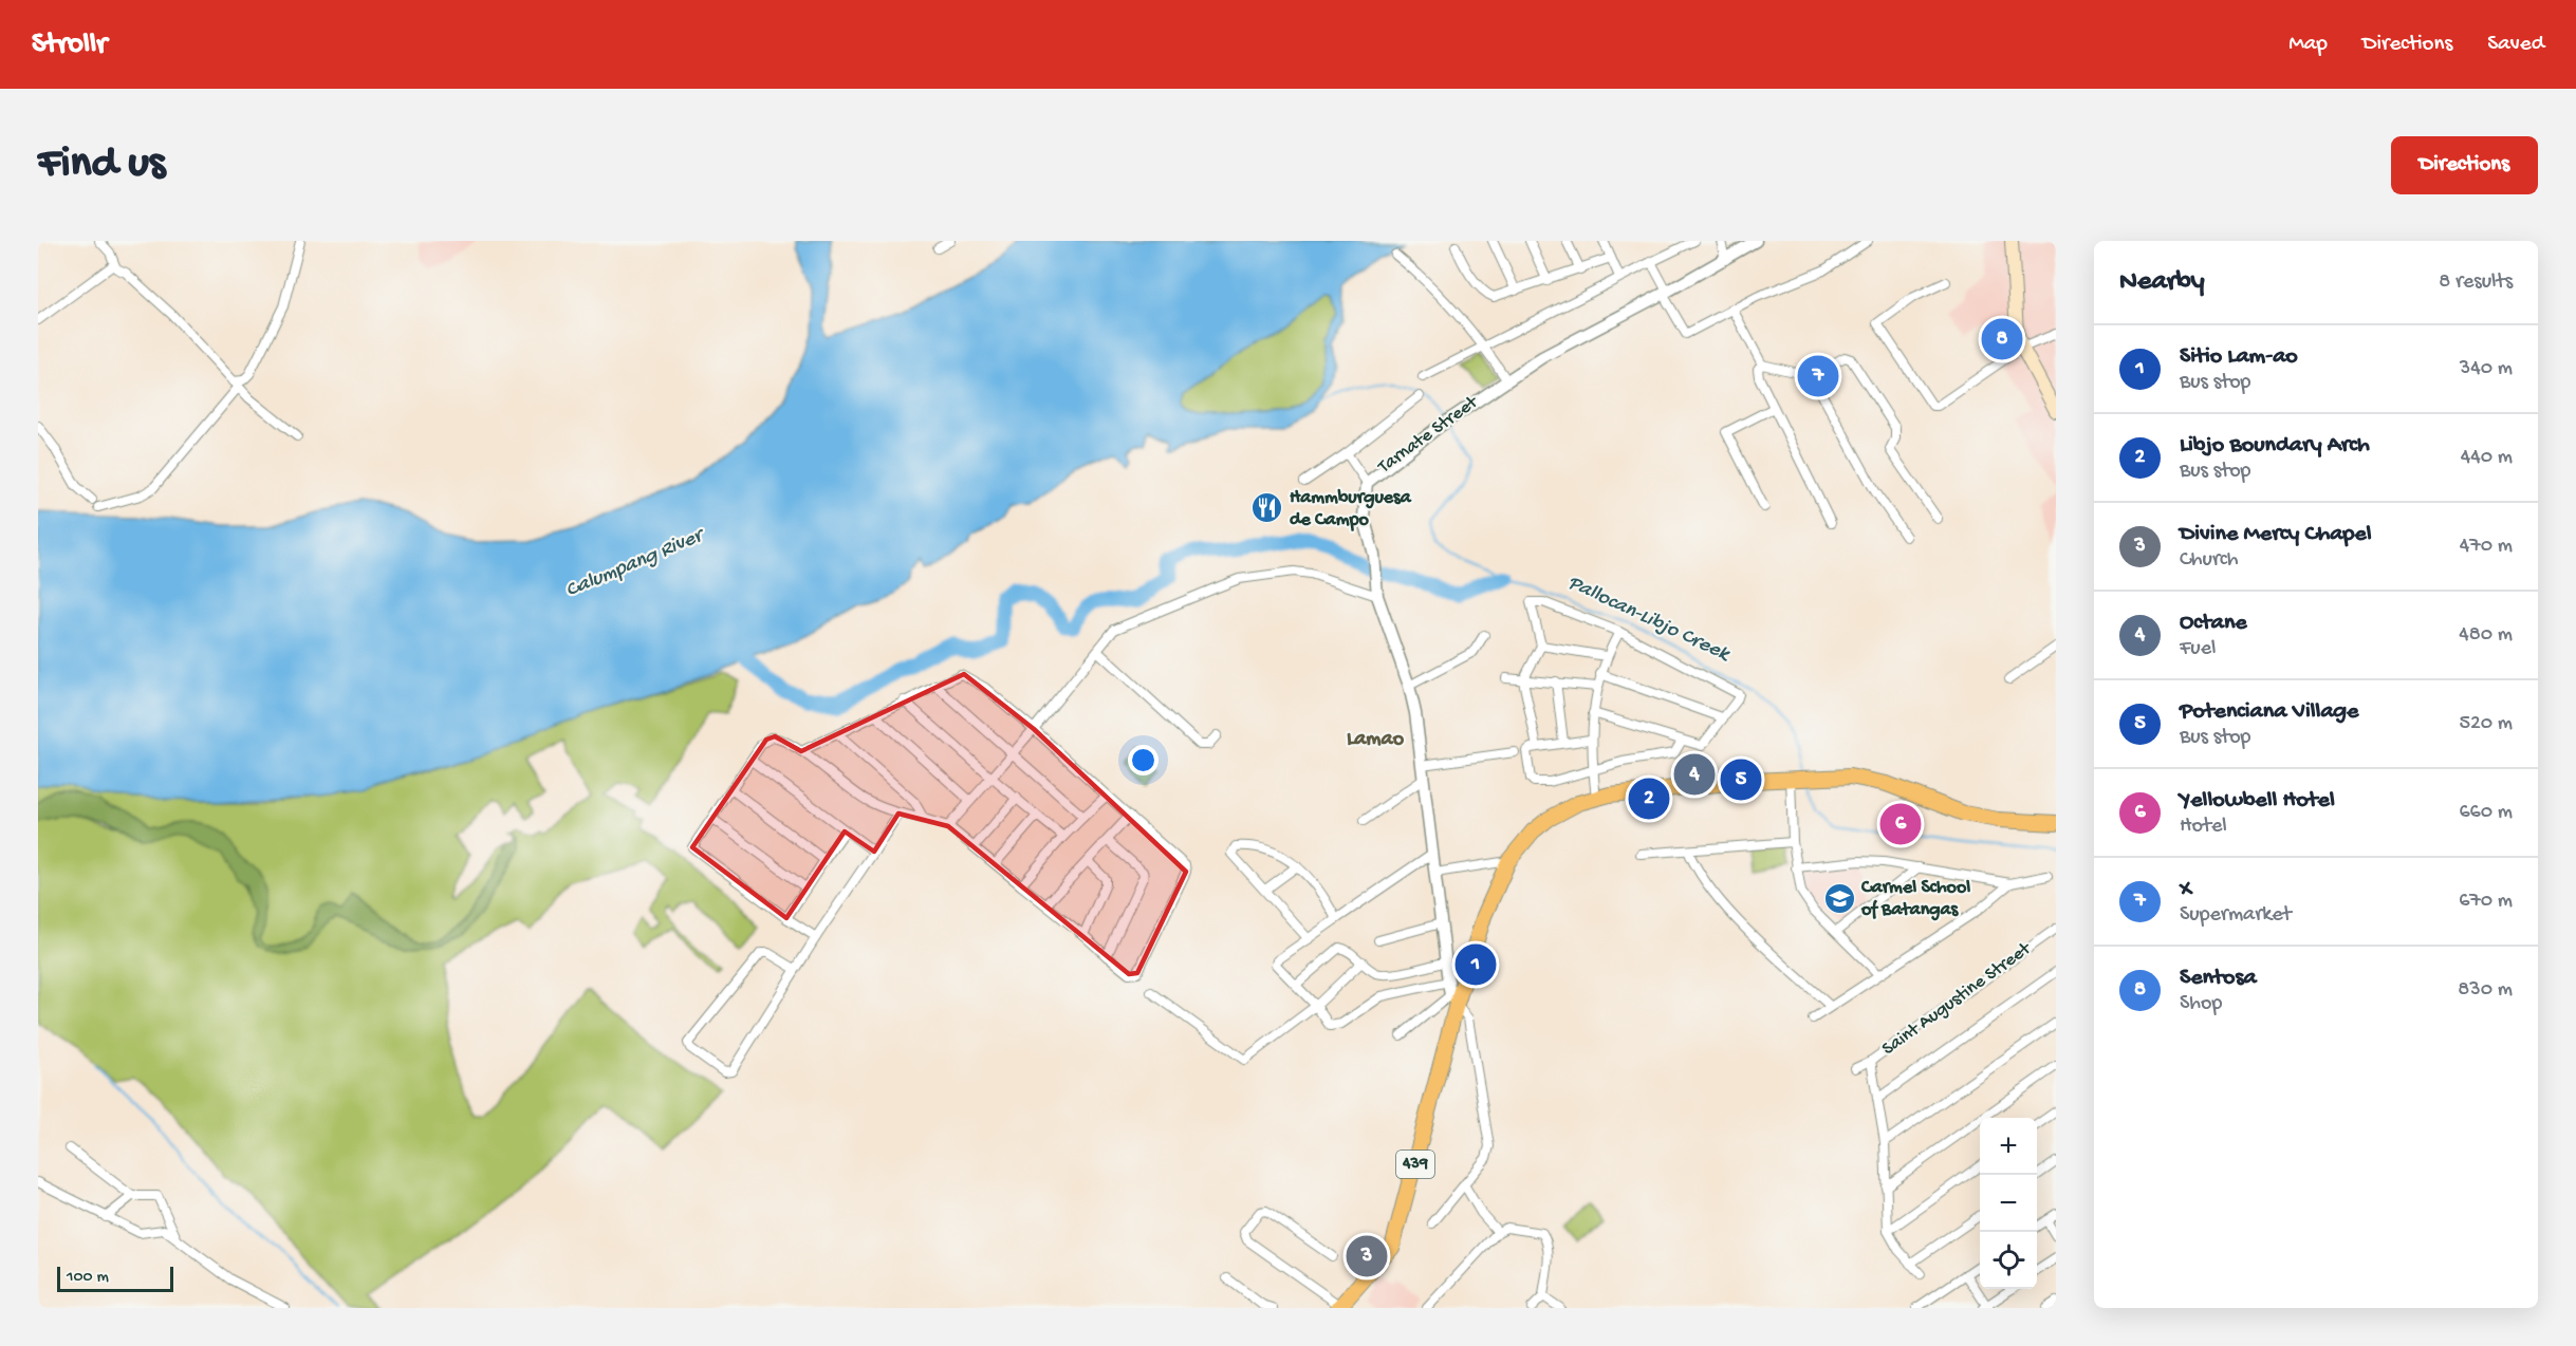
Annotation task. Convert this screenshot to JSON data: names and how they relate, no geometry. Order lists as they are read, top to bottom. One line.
{"streets":{"main road":["439"],"street":["Tarnate Street","Saint Augustine Street"]},"crossings":[["Tarnate Street","439"]],"districts":["Lamao"],"water":["Calumpang River","Pallocan-Libjo Creek"],"places":{"restaurant":["Hammburguesa de Campo"],"school or university":["Carmel School of Batangas"]},"scale_bar":"100 m","page":{"header":"Strollr","nav":["Map","Directions","Saved"],"buttons":"Directions","title":"Find us","heading":["Nearby","8 results"],"pins":["8","7","4","5","2","6","1","3"],"list":[{"mark":"1","name":"Sitio Lam-ao","note":"Bus stop","value":"340 m"},{"mark":"2","name":"Libjo Boundary Arch","note":"Bus stop","value":"440 m"},{"mark":"3","name":"Divine Mercy Chapel","note":"Church","value":"470 m"},{"mark":"4","name":"Octane","note":"Fuel","value":"480 m"},{"mark":"5","name":"Potenciana Village","note":"Bus stop","value":"520 m"},{"mark":"6","name":"Yellowbell Hotel","note":"Hotel","value":"660 m"},{"mark":"7","name":"X","note":"Supermarket","value":"670 m"},{"mark":"8","name":"Sentosa","note":"Shop","value":"830 m"}],"map_buttons":["+","−"],"scale":"100 m"}}
